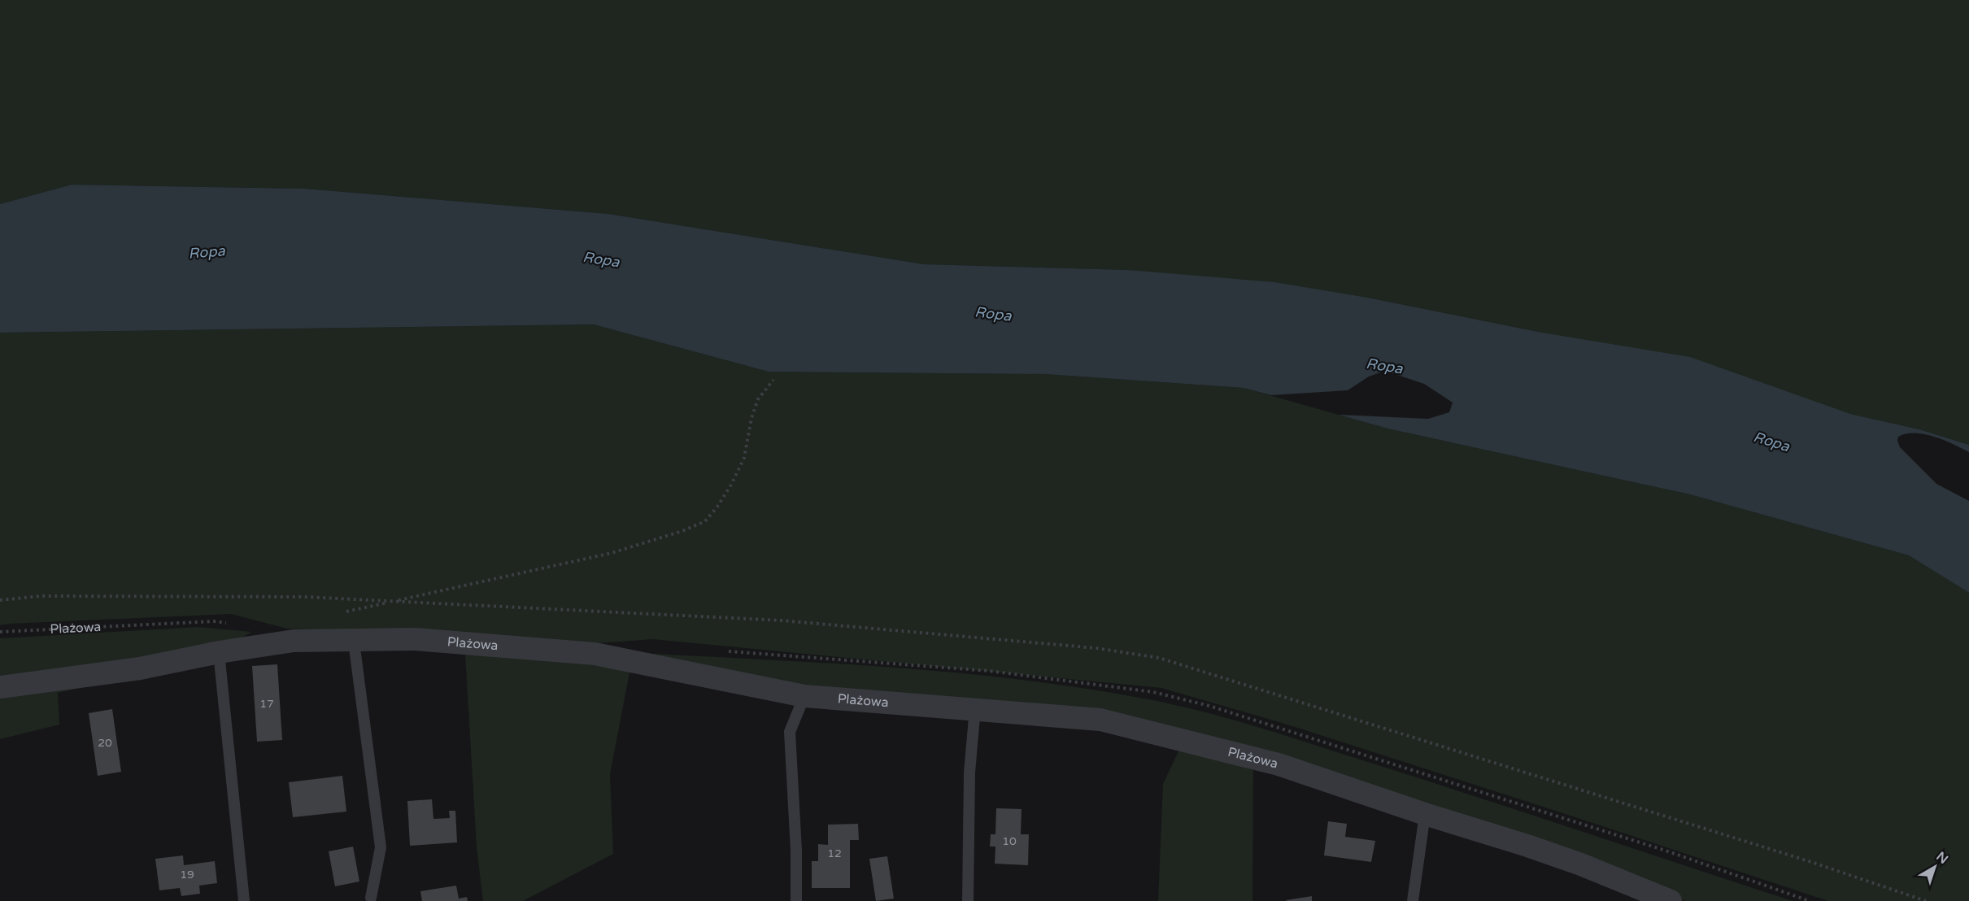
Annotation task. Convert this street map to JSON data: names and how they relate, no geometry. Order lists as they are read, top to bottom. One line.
{"streets":{"street":["Plażowa"]},"water":["Ropa"],"house_numbers":["17","20","10","12","19"],"north":"top right"}
